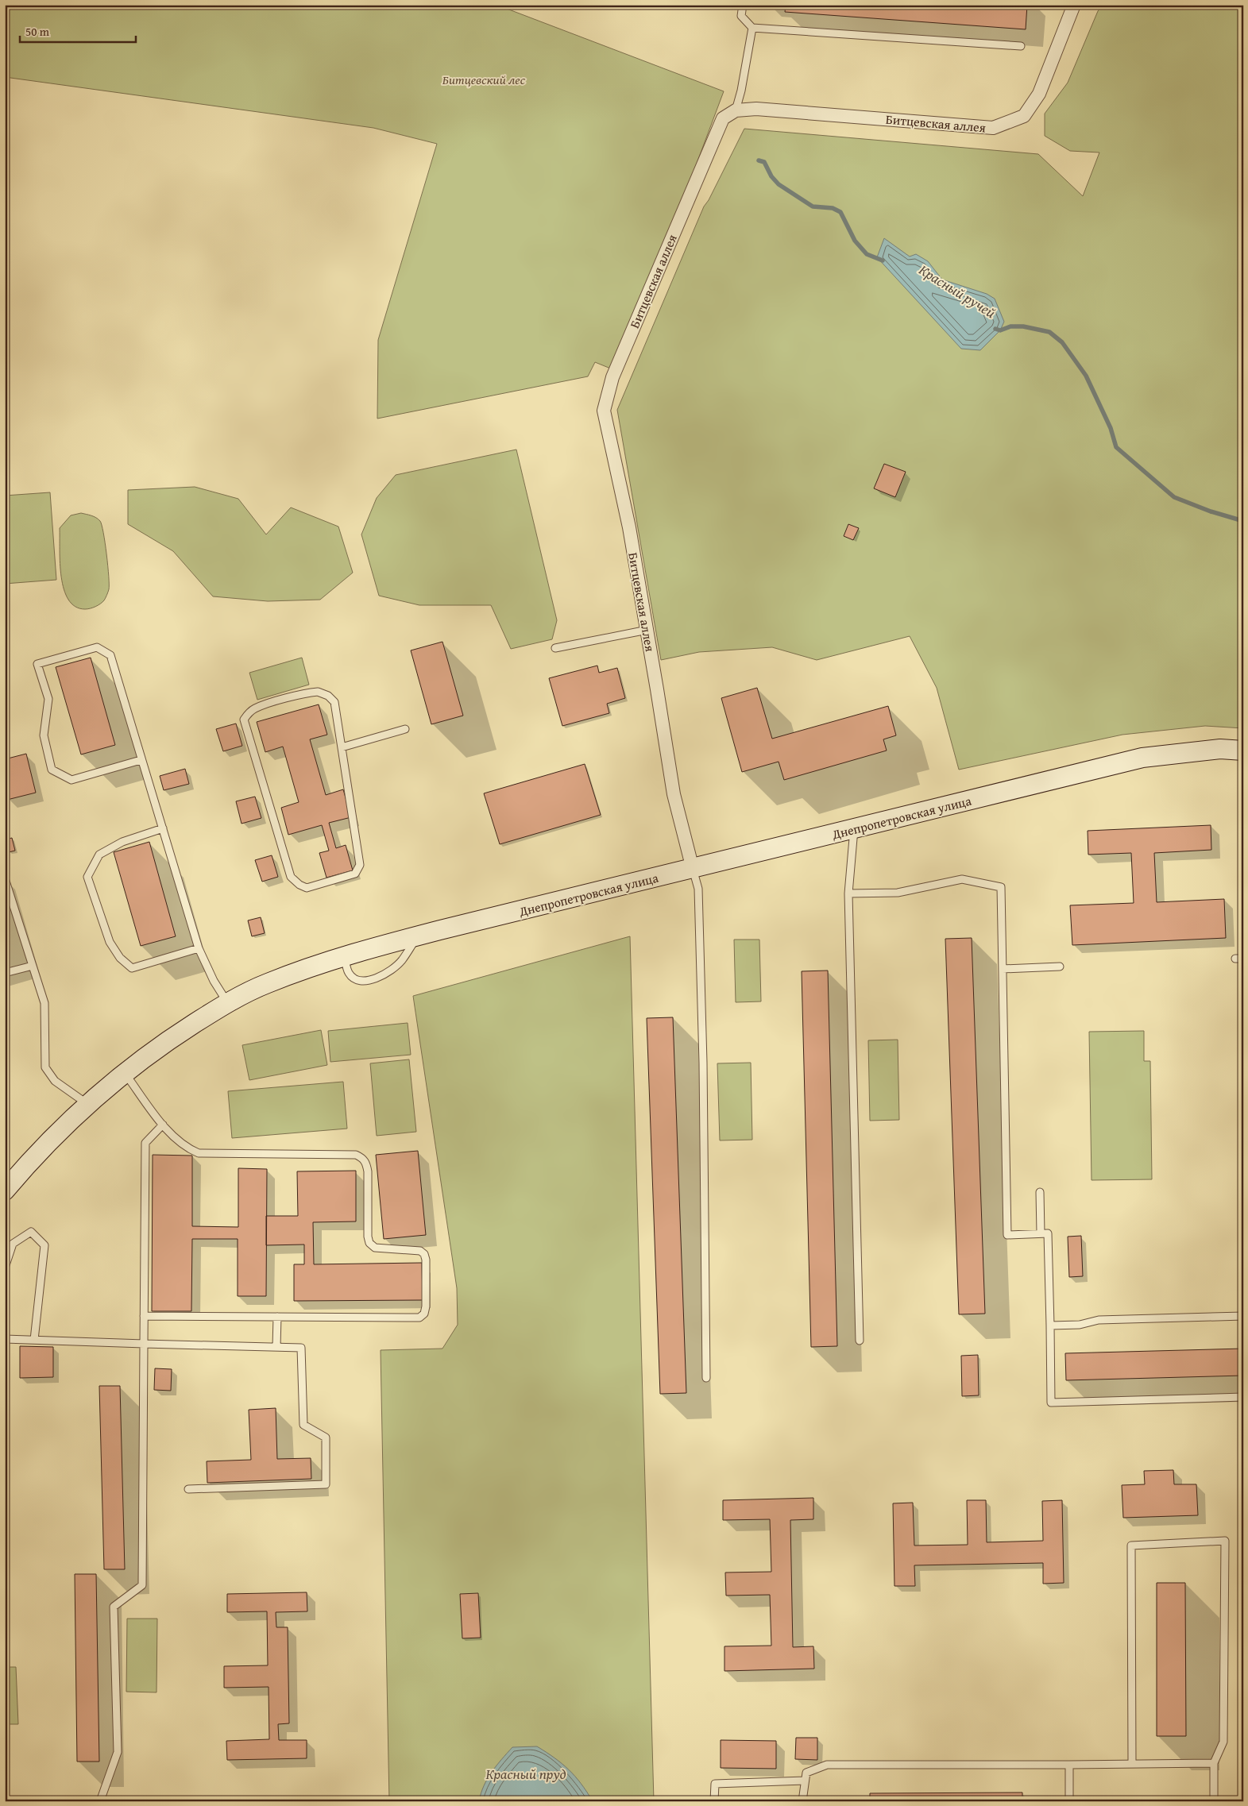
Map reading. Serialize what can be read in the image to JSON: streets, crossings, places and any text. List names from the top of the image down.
{
  "streets": {
    "street": ["Битцевская аллея", "Днепропетровская улица"]
  },
  "crossings": [
    ["Битцевская аллея", "Днепропетровская улица"]
  ],
  "water": ["Красный ручей", "Красный пруд"],
  "parks": ["Битцевский лес"],
  "scale_bar": "50 m"
}
